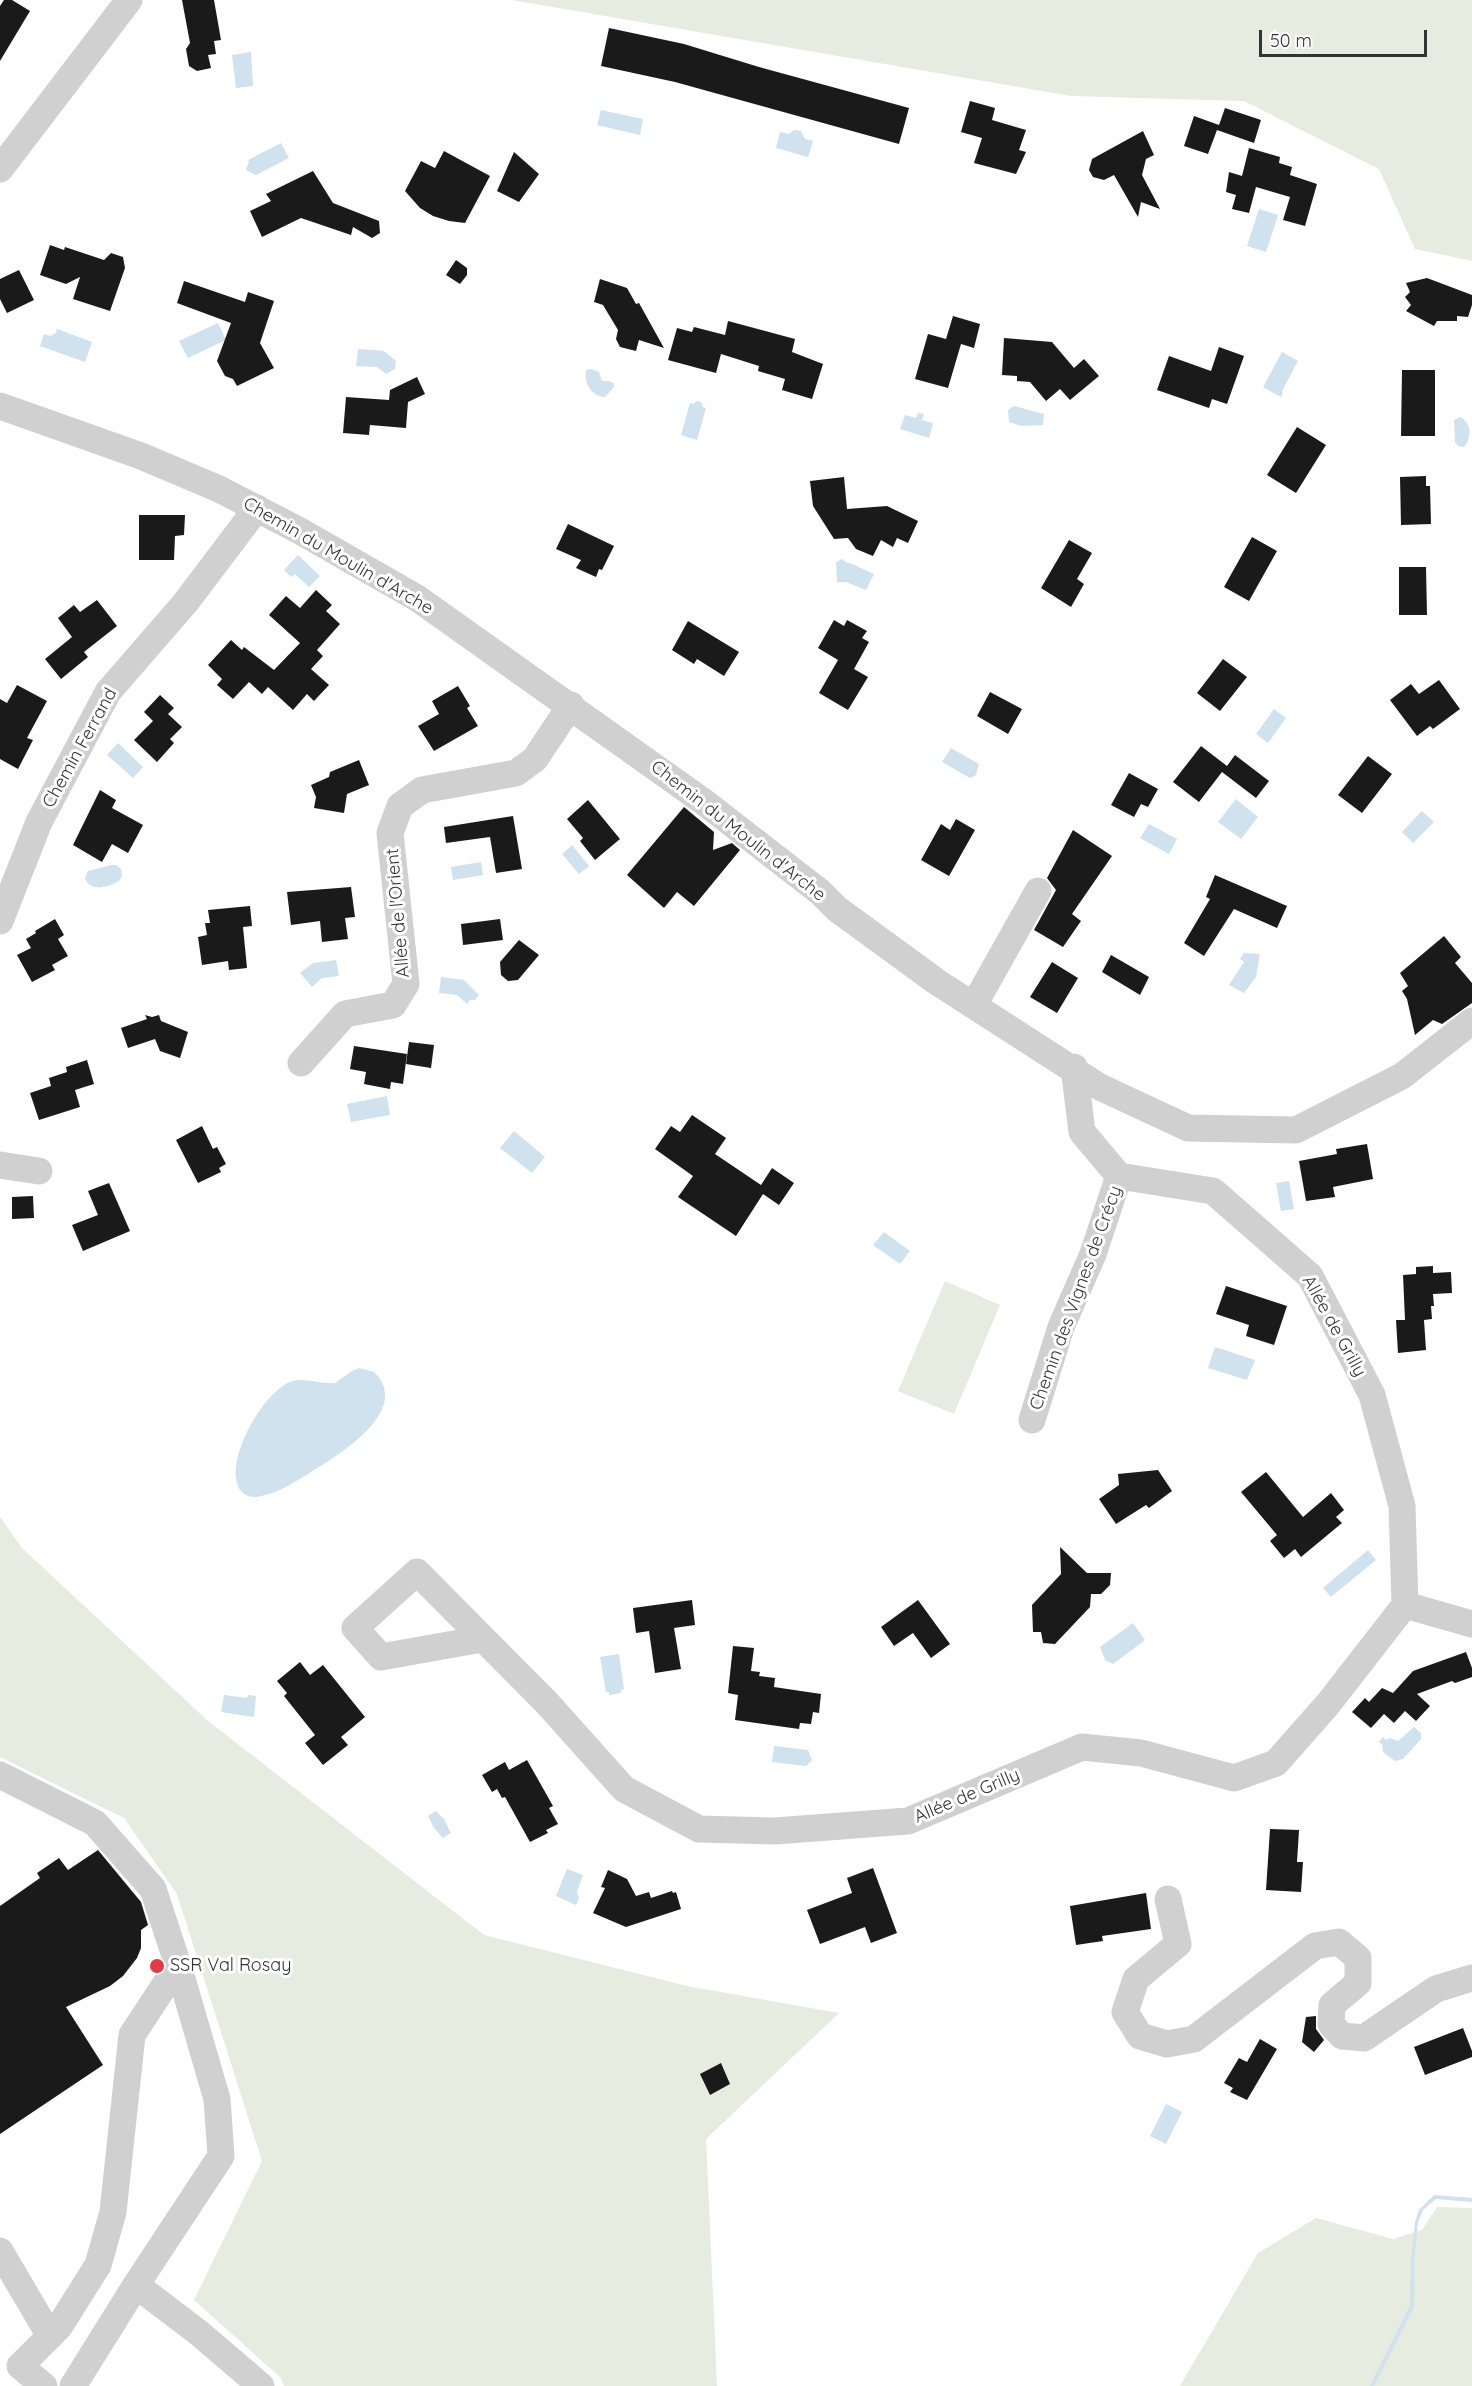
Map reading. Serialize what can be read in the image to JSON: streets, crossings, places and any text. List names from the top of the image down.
{
  "streets": {
    "street": [
      "Chemin du Moulin d'Arche",
      "Chemin Ferrand",
      "Allée de l'Orient",
      "Chemin des Vignes de Crécy",
      "Allée de Grilly"
    ]
  },
  "crossings": [
    ["Chemin du Moulin d'Arche", "Chemin Ferrand"],
    ["Chemin du Moulin d'Arche", "Allée de l'Orient"],
    ["Chemin des Vignes de Crécy", "Allée de Grilly"]
  ],
  "places": ["SSR Val Rosay"],
  "scale_bar": "50 m"
}
